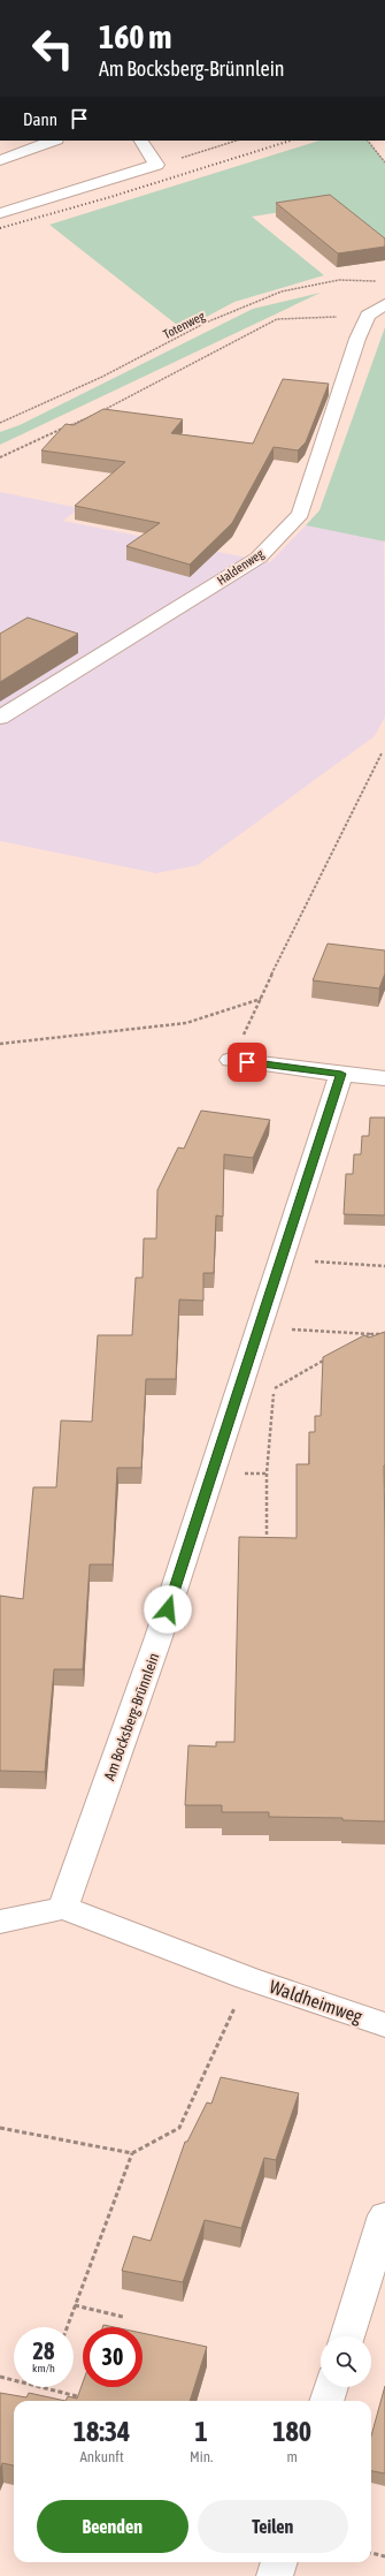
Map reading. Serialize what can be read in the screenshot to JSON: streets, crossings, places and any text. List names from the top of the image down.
{
  "streets": {
    "street": ["Haldenweg", "Am Bocksberg-Brünnlein", "Waldheimweg"],
    "path": ["Totenweg"]
  },
  "page": {
    "turn": ["160 m", "Am Bocksberg-Brünnlein"],
    "then": "Dann",
    "speed": "28 km/h",
    "limit": "30",
    "eta": [
      "18:34",
      "Ankunft",
      "1",
      "Min.",
      "180",
      "m"
    ],
    "buttons": ["Beenden", "Teilen"]
  }
}
